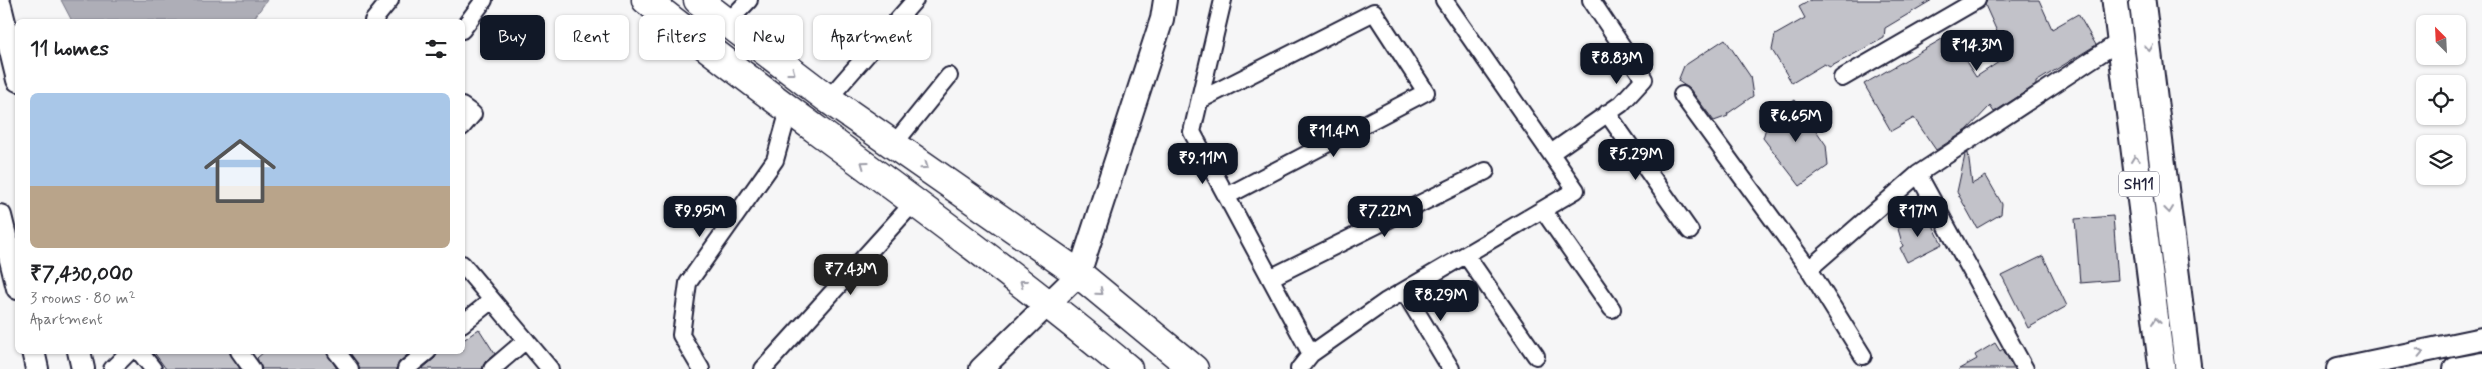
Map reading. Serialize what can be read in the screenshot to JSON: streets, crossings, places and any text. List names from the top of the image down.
{
  "streets": {
    "main road": ["SH11"]
  },
  "north": "top left",
  "page": {
    "chip": [
      "Buy",
      "Rent",
      "Filters",
      "New",
      "Apartment"
    ],
    "heading": "11 homes",
    "price": [
      "₹14.3M",
      "₹8.83M",
      "₹6.65M",
      "₹11.4M",
      "₹5.29M",
      "₹9.11M",
      "₹9.95M",
      "₹7.22M",
      "₹17M",
      "₹7.43M",
      "₹8.29M"
    ],
    "list": [
      {
        "name": "₹7,430,000",
        "note": "3 rooms · 80 m² · Apartment"
      }
    ]
  }
}
